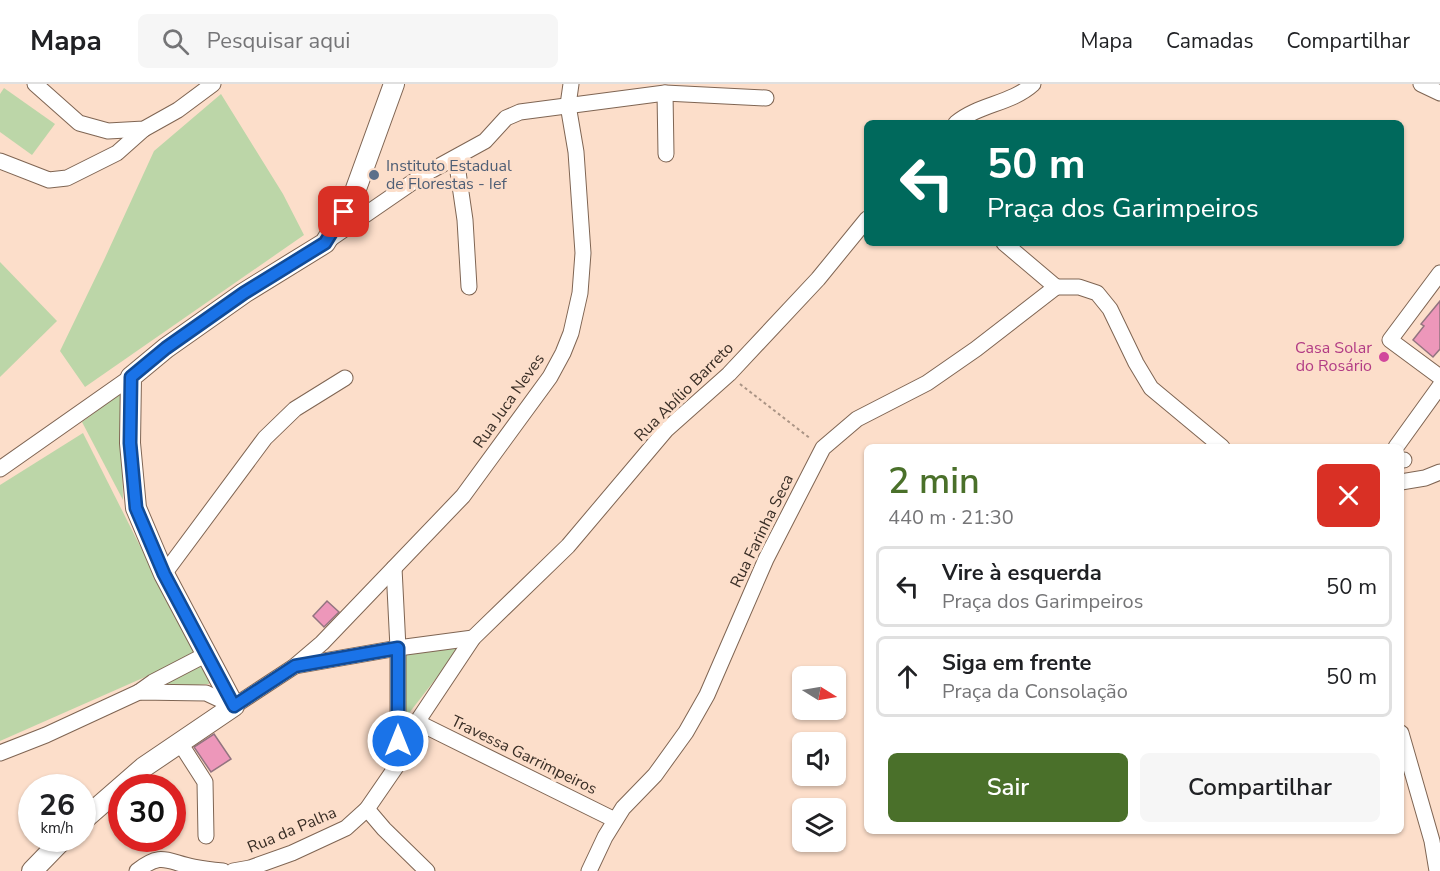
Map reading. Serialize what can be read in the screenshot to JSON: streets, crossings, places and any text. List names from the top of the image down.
{
  "streets": {
    "street": [
      "Rua Abílio Barreto",
      "Rua Juca Neves",
      "Rua Farinha Seca",
      "Travessa Garrimpeiros",
      "Rua da Palha"
    ]
  },
  "crossings": [
    ["Rua Abílio Barreto", "Travessa Garrimpeiros"],
    ["Rua Abílio Barreto", "Rua da Palha"],
    ["Rua Farinha Seca", "Travessa Garrimpeiros"],
    ["Travessa Garrimpeiros", "Rua da Palha"]
  ],
  "places": ["Instituto Estadual de Florestas - Ief", "Casa Solar do Rosário"],
  "north": "right",
  "page": {
    "header": "Mapa",
    "search": "Pesquisar aqui",
    "nav": ["Mapa", "Camadas", "Compartilhar"],
    "turn": ["50 m", "Praça dos Garimpeiros"],
    "heading": ["2 min", "440 m · 21:30"],
    "list": [
      {
        "name": "Vire à esquerda",
        "note": "Praça dos Garimpeiros",
        "value": "50 m"
      },
      {
        "name": "Siga em frente",
        "note": "Praça da Consolação",
        "value": "50 m"
      }
    ],
    "buttons": ["Sair", "Compartilhar"],
    "speed": "26 km/h",
    "limit": "30"
  }
}
